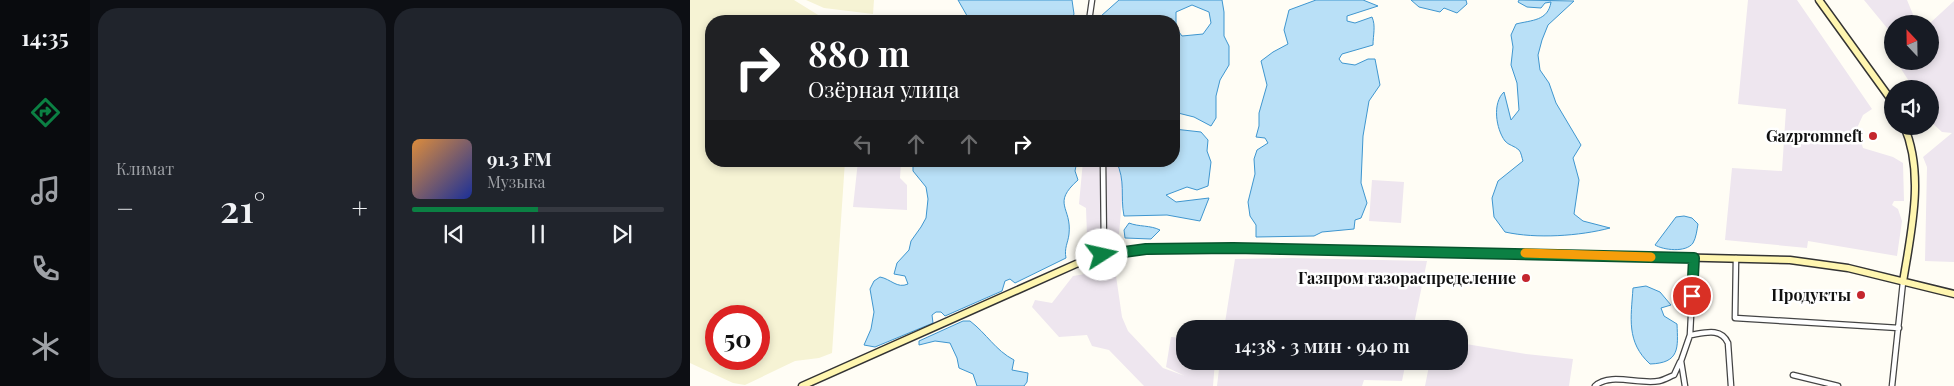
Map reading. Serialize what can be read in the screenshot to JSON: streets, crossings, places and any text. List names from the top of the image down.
{
  "places": ["Gazpromneft", "Газпром газораспределение", "Продукты"],
  "north": "top",
  "page": {
    "tabs": "14:35",
    "tile": "Климат",
    "turn": ["880 m", "Озёрная улица"],
    "song": ["91.3 FM", "Музыка"],
    "heat": ["−", "21°", "+"],
    "limit": "50",
    "trip": "14:38 · 3 мин · 940 m"
  }
}
